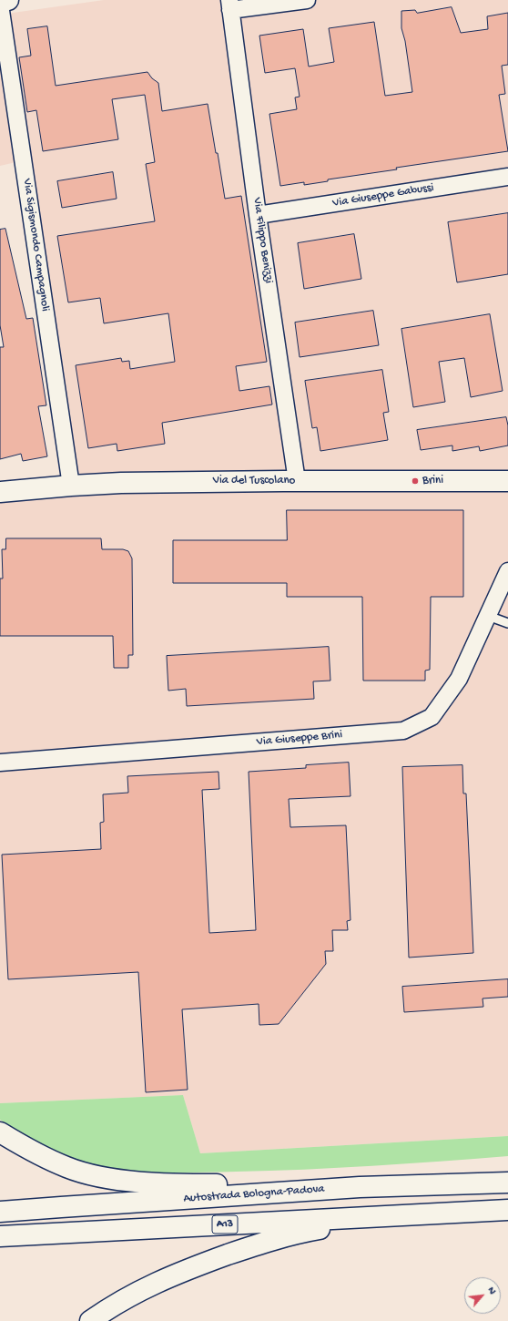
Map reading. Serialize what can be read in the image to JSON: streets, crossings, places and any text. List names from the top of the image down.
{
  "streets": {
    "main road": ["Via del Tuscolano", "Autostrada Bologna-Padova", "A13"],
    "street": [
      "Via Giuseppe Gabussi",
      "Via Filippo Benizzi",
      "Via Sigismondo Campagnoli",
      "Via Giuseppe Brini"
    ]
  },
  "crossings": [
    ["Via Giuseppe Gabussi", "Via Filippo Benizzi"],
    ["Via Filippo Benizzi", "Via del Tuscolano"],
    ["Via Sigismondo Campagnoli", "Via del Tuscolano"]
  ],
  "places": ["Brini"],
  "north": "top right"
}
